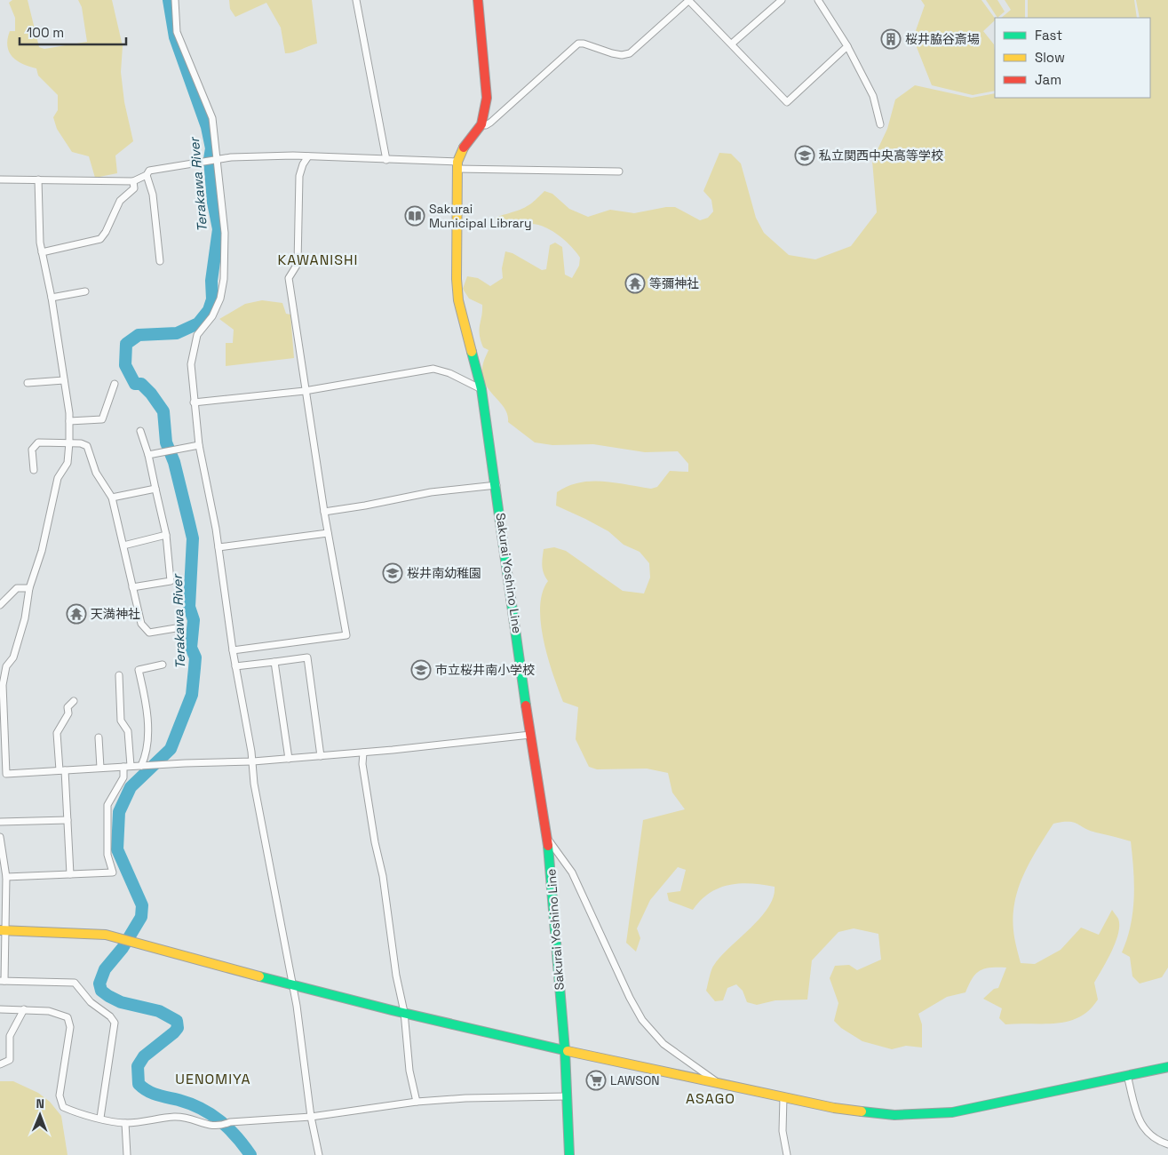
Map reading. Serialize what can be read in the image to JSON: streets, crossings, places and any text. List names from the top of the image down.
{
  "streets": {
    "street": ["Sakurai Yoshino Line"]
  },
  "districts": ["KAWANISHI", "UENOMIYA", "ASAGO"],
  "water": ["Terakawa River"],
  "places": {
    "building": ["桜井脇谷斎場"],
    "school or university": ["私立関西中央高等学校", "桜井南幼稚園", "市立桜井南小学校"],
    "library": ["Sakurai Municipal Library"],
    "temple": ["等彌神社", "天満神社"],
    "supermarket": ["LAWSON"]
  },
  "legend": ["Fast", "Slow", "Jam"],
  "scale_bar": "100 m",
  "north": "top"
}
